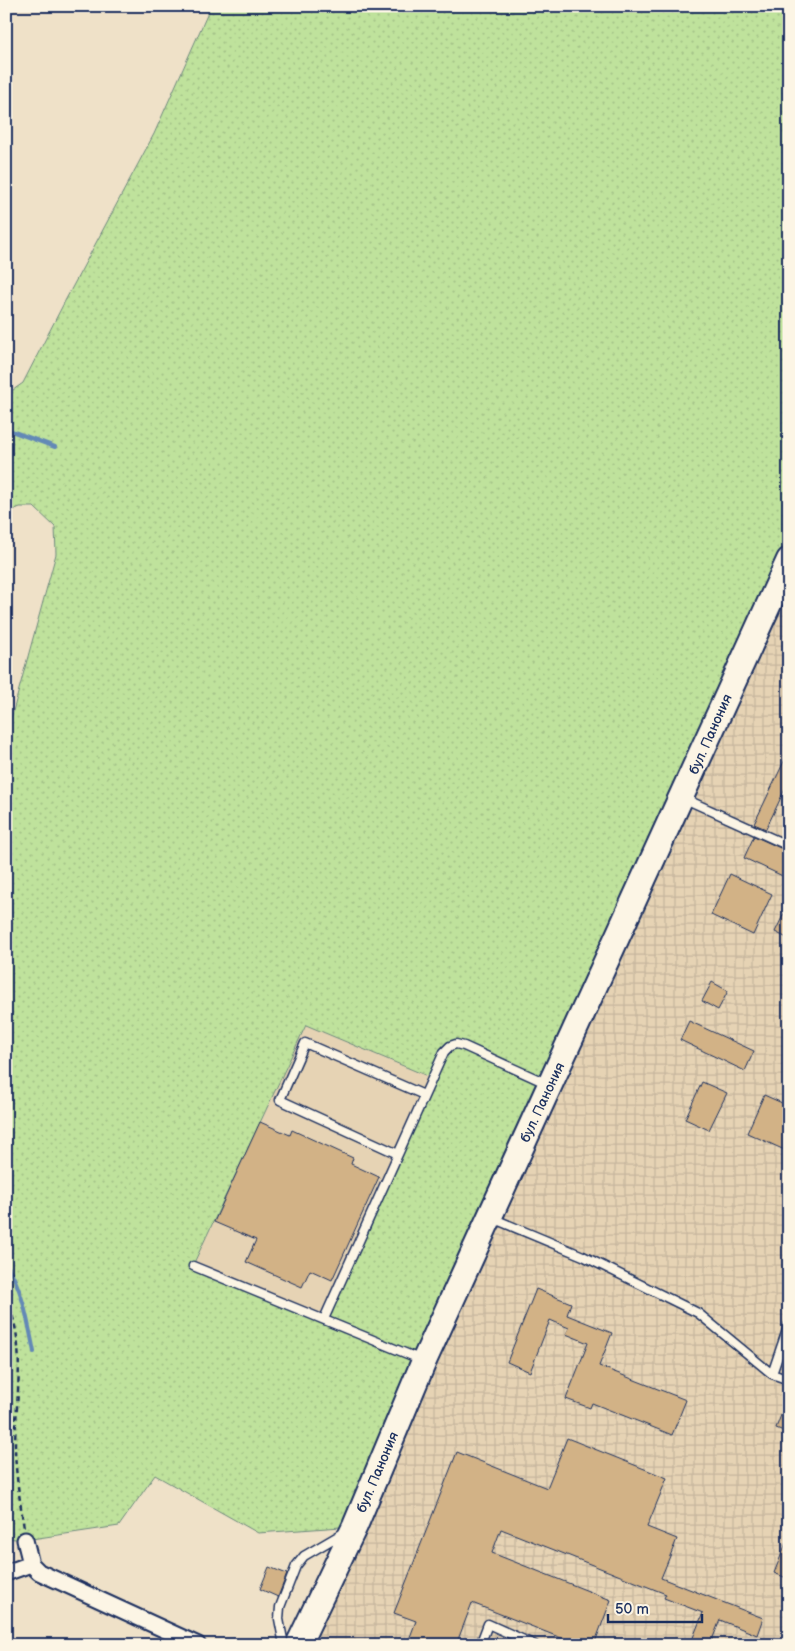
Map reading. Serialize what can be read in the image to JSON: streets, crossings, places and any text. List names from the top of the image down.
{
  "streets": {
    "main road": ["бул. Панония"]
  },
  "scale_bar": "50 m"
}
